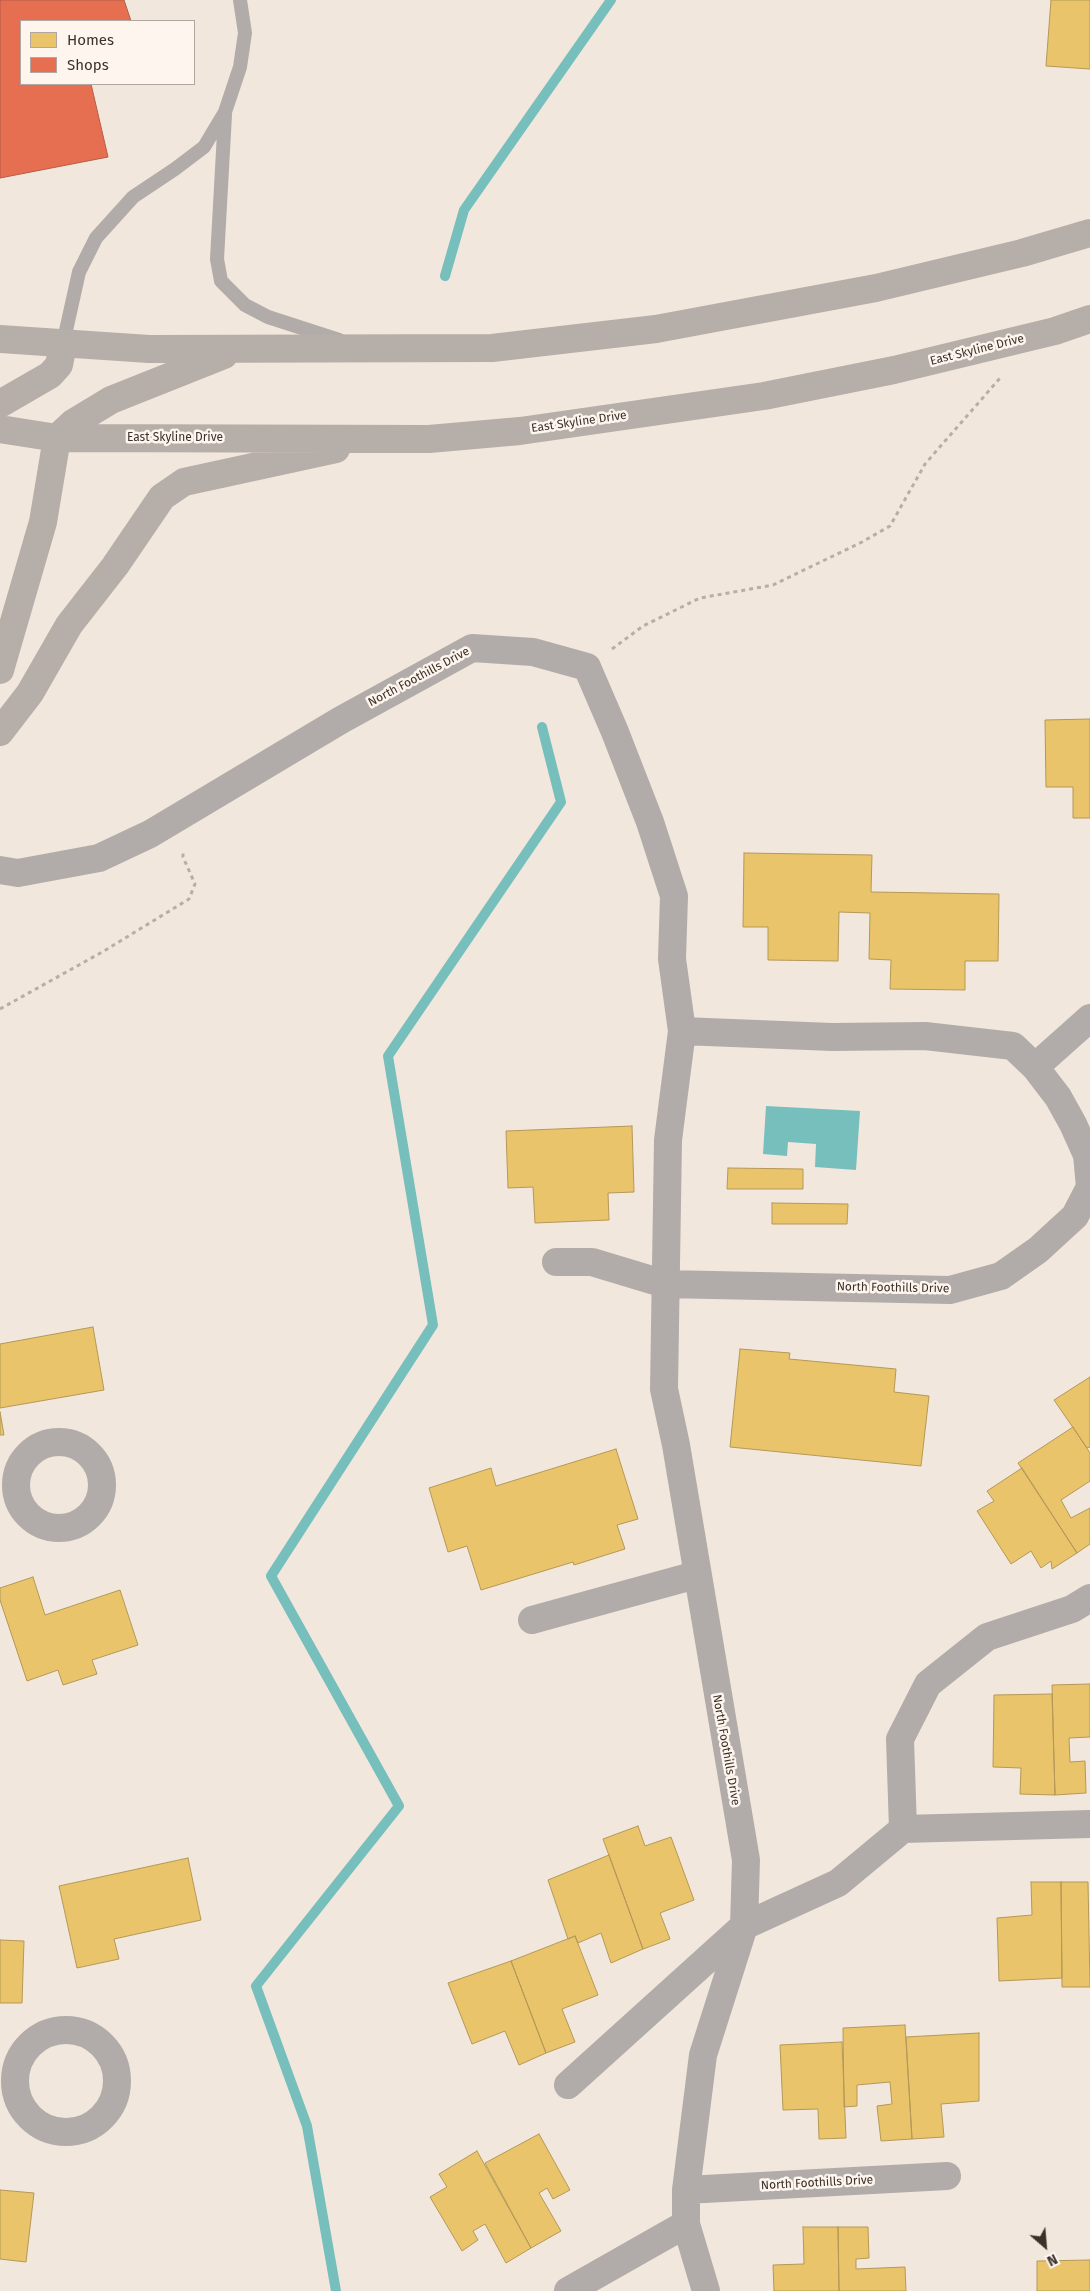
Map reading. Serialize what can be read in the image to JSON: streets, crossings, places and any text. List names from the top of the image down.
{
  "streets": {
    "main road": ["East Skyline Drive"],
    "street": ["North Foothills Drive"]
  },
  "legend": ["Homes", "Shops"],
  "north": "bottom right"
}
